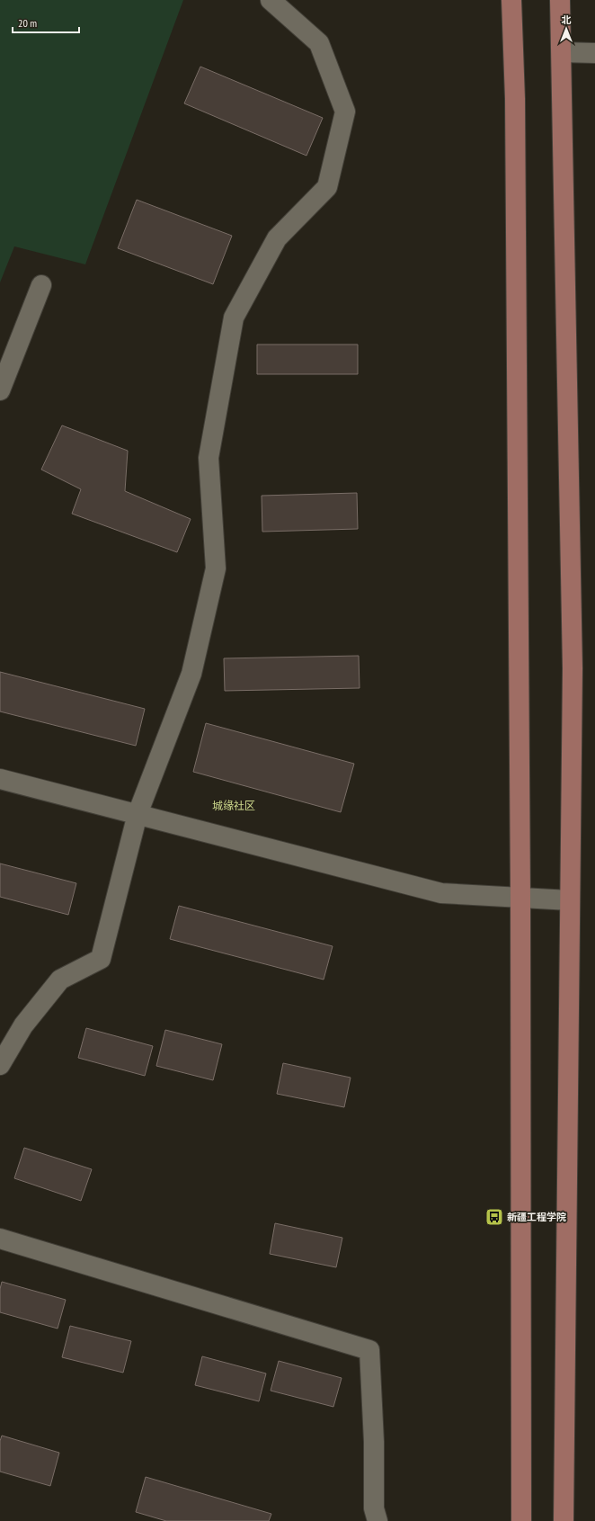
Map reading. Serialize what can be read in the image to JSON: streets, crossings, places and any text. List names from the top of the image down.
{
  "districts": ["城缘社区"],
  "places": {
    "bus stop": ["新疆工程学院"]
  },
  "scale_bar": "20 m",
  "north": "top"
}
